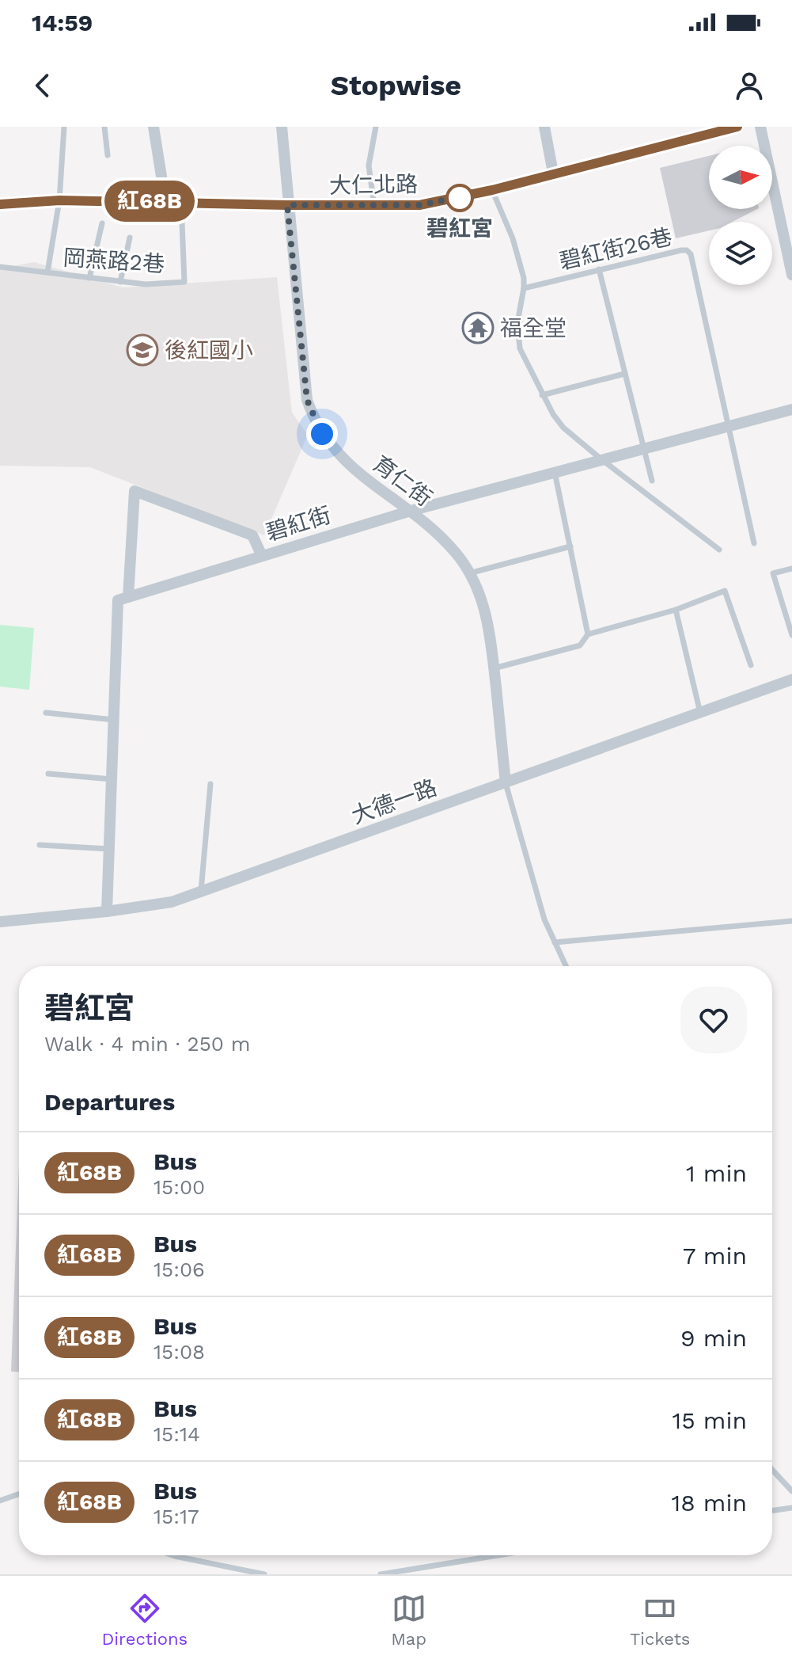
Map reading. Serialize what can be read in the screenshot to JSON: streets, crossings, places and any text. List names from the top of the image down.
{
  "streets": {
    "street": [
      "大仁北路",
      "育仁街",
      "碧紅街",
      "大德一路"
    ],
    "lane": ["碧紅街26巷", "岡燕路2巷"]
  },
  "crossings": [
    ["大仁北路", "岡燕路2巷"],
    ["大仁北路", "育仁街"],
    ["碧紅街26巷", "碧紅街"],
    ["育仁街", "碧紅街"],
    ["育仁街", "大德一路"]
  ],
  "places": {
    "other": ["碧紅宮"],
    "temple": ["福全堂"],
    "school or university": ["後紅國小"]
  },
  "lines": ["bus line 紅68B"],
  "north": "right",
  "page": {
    "status": "14:59",
    "header": "Stopwise",
    "on_map": "紅68B",
    "heading": [
      ["碧紅宮", "Walk · 4 min · 250 m"],
      "Departures"
    ],
    "list": [
      {
        "mark": "紅68B",
        "name": "Bus",
        "note": "15:00",
        "value": "1 min"
      },
      {
        "mark": "紅68B",
        "name": "Bus",
        "note": "15:06",
        "value": "7 min"
      },
      {
        "mark": "紅68B",
        "name": "Bus",
        "note": "15:08",
        "value": "9 min"
      },
      {
        "mark": "紅68B",
        "name": "Bus",
        "note": "15:14",
        "value": "15 min"
      },
      {
        "mark": "紅68B",
        "name": "Bus",
        "note": "15:17",
        "value": "18 min"
      }
    ],
    "tabs": ["Directions", "Map", "Tickets"]
  }
}
